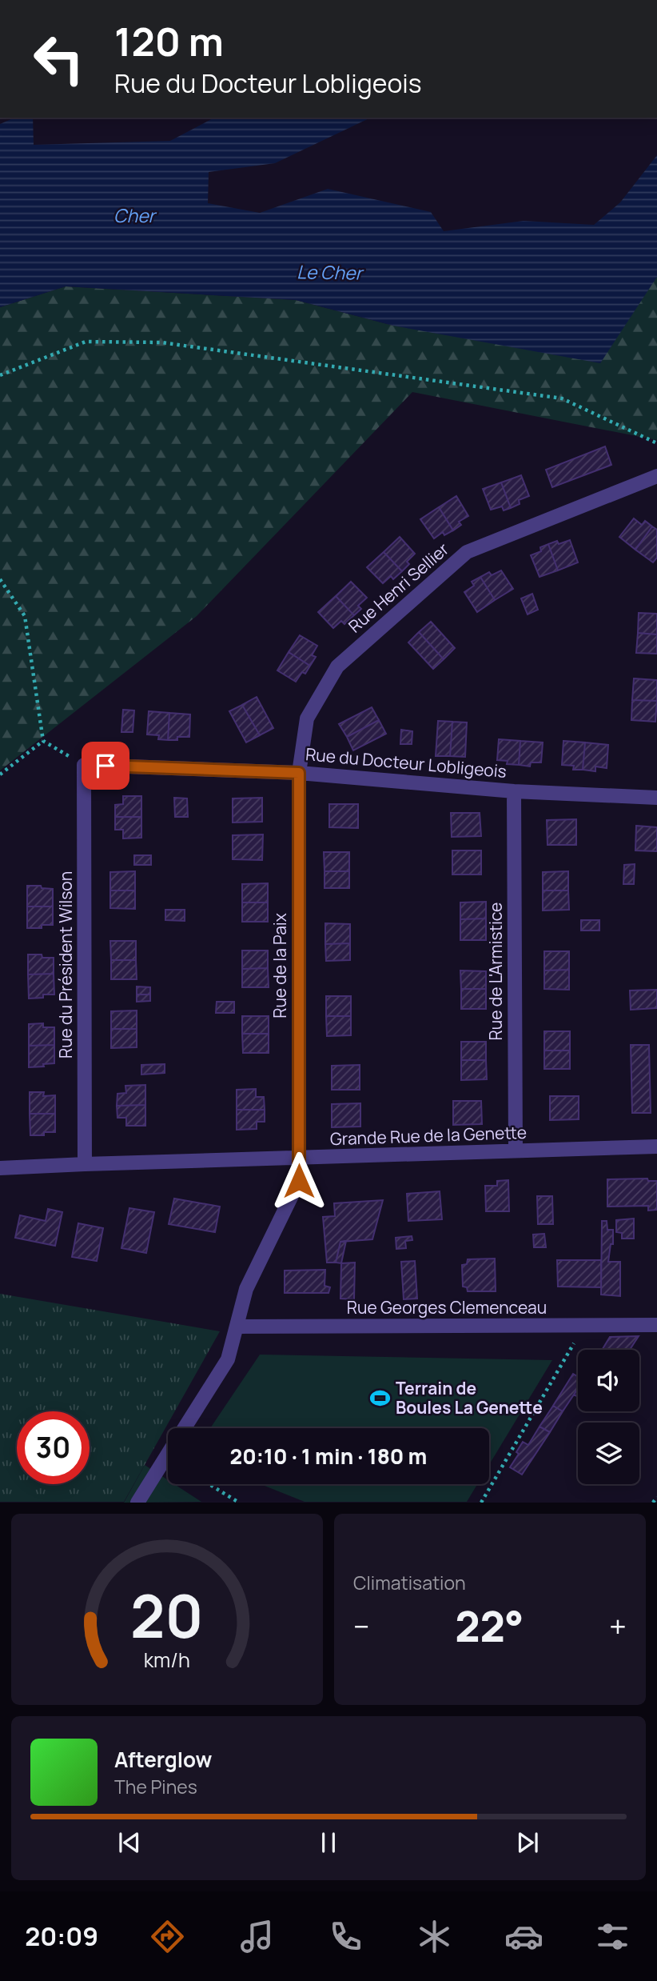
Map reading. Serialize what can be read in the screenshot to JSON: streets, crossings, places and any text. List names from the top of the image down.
{
  "streets": {
    "street": [
      "Rue Henri Sellier",
      "Rue du Docteur Lobligeois",
      "Rue du Président Wilson",
      "Rue de la Paix",
      "Rue de L'Armistice",
      "Grande Rue de la Genette",
      "Rue Georges Clemenceau"
    ]
  },
  "crossings": [
    ["Rue Henri Sellier", "Rue du Docteur Lobligeois"],
    ["Rue Henri Sellier", "Rue de la Paix"],
    ["Rue du Docteur Lobligeois", "Rue du Président Wilson"],
    ["Rue du Docteur Lobligeois", "Rue de la Paix"],
    ["Rue du Docteur Lobligeois", "Rue de L'Armistice"],
    ["Rue du Président Wilson", "Grande Rue de la Genette"],
    ["Rue de la Paix", "Grande Rue de la Genette"],
    ["Rue de la Paix", "Rue Georges Clemenceau"],
    ["Rue de L'Armistice", "Grande Rue de la Genette"]
  ],
  "water": ["Cher", "Le Cher"],
  "places": {
    "sports": ["Terrain de Boules La Genette"]
  },
  "page": {
    "turn": ["120 m", "Rue du Docteur Lobligeois"],
    "limit": "30",
    "trip": "20:10 · 1 min · 180 m",
    "tile": "Climatisation",
    "heat": ["−", "22°", "+"],
    "song": ["Afterglow", "The Pines"],
    "tabs": "20:09",
    "gauge": ["20", "km/h"]
  }
}
